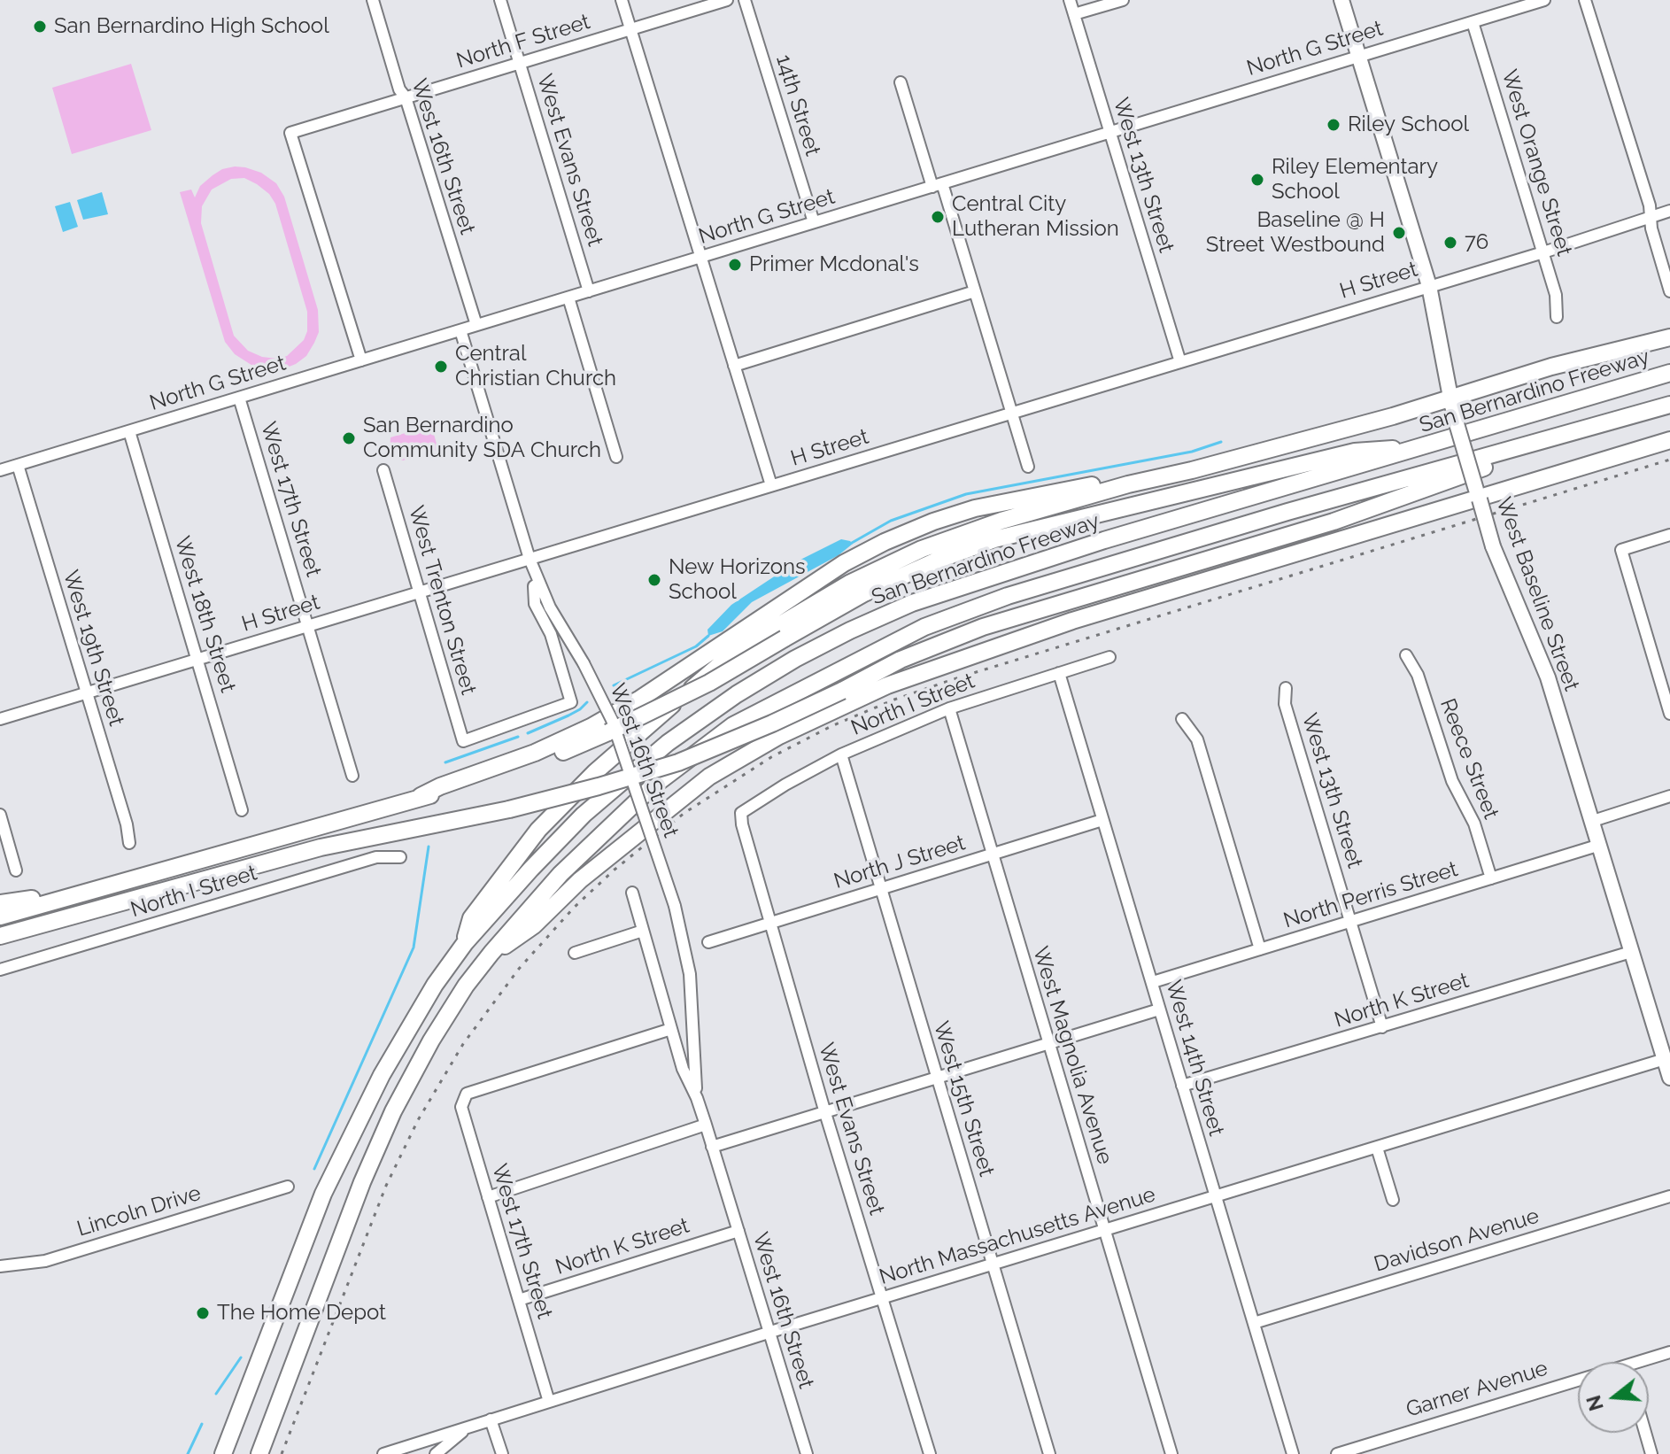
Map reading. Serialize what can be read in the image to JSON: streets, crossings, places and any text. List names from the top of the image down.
{
  "streets": {
    "highway": ["San Bernardino Freeway"],
    "main road": ["West Baseline Street"],
    "street": [
      "North F Street",
      "North G Street",
      "14th Street",
      "West 16th Street",
      "West Evans Street",
      "West Orange Street",
      "West 13th Street",
      "H Street",
      "West 17th Street",
      "West Trenton Street",
      "West 18th Street",
      "West 19th Street",
      "North I Street",
      "Reece Street",
      "North J Street",
      "North Perris Street",
      "North K Street",
      "West Magnolia Avenue",
      "West 14th Street",
      "West 15th Street",
      "Lincoln Drive",
      "North Massachusetts Avenue",
      "Davidson Avenue",
      "Garner Avenue"
    ]
  },
  "crossings": [
    ["North F Street", "North G Street"],
    ["North F Street", "West 16th Street"],
    ["North F Street", "West Evans Street"],
    ["North G Street", "14th Street"],
    ["North G Street", "West 16th Street"],
    ["North G Street", "West Evans Street"],
    ["North G Street", "West Orange Street"],
    ["North G Street", "West 13th Street"],
    ["North G Street", "West 17th Street"],
    ["North G Street", "West Baseline Street"],
    ["North G Street", "West 18th Street"],
    ["North G Street", "West 19th Street"],
    ["West 16th Street", "H Street"],
    ["West 16th Street", "West 17th Street"],
    ["West 16th Street", "West Trenton Street"],
    ["West 16th Street", "North K Street"],
    ["West 16th Street", "North Massachusetts Avenue"],
    ["West Evans Street", "North I Street"],
    ["West Evans Street", "North J Street"],
    ["West Evans Street", "North Massachusetts Avenue"],
    ["West Orange Street", "H Street"],
    ["West 13th Street", "H Street"],
    ["West 13th Street", "North Perris Street"],
    ["West 13th Street", "North K Street"],
    ["H Street", "West 17th Street"],
    ["H Street", "West Baseline Street"],
    ["H Street", "West Trenton Street"],
    ["H Street", "West 18th Street"],
    ["H Street", "West 19th Street"],
    ["West 17th Street", "North K Street"],
    ["West 17th Street", "North Massachusetts Avenue"],
    ["West Baseline Street", "North Perris Street"],
    ["West Baseline Street", "North K Street"],
    ["West Baseline Street", "North Massachusetts Avenue"],
    ["North I Street", "West Magnolia Avenue"],
    ["North I Street", "West 14th Street"],
    ["North I Street", "West 15th Street"],
    ["Reece Street", "North Perris Street"],
    ["North J Street", "West Magnolia Avenue"],
    ["North J Street", "West 14th Street"],
    ["North J Street", "West 15th Street"],
    ["North Perris Street", "West 14th Street"],
    ["North K Street", "West 14th Street"],
    ["West Magnolia Avenue", "North Massachusetts Avenue"],
    ["West 14th Street", "North Massachusetts Avenue"],
    ["West 14th Street", "Davidson Avenue"],
    ["West 15th Street", "North Massachusetts Avenue"]
  ],
  "places": [
    "San Bernardino High School",
    "Riley School",
    "Riley Elementary School",
    "Central City Lutheran Mission",
    "Baseline @ H Street Westbound",
    "76",
    "Primer Mcdonal's",
    "Central Christian Church",
    "San Bernardino Community SDA Church",
    "New Horizons School",
    "The Home Depot"
  ],
  "north": "left"
}
